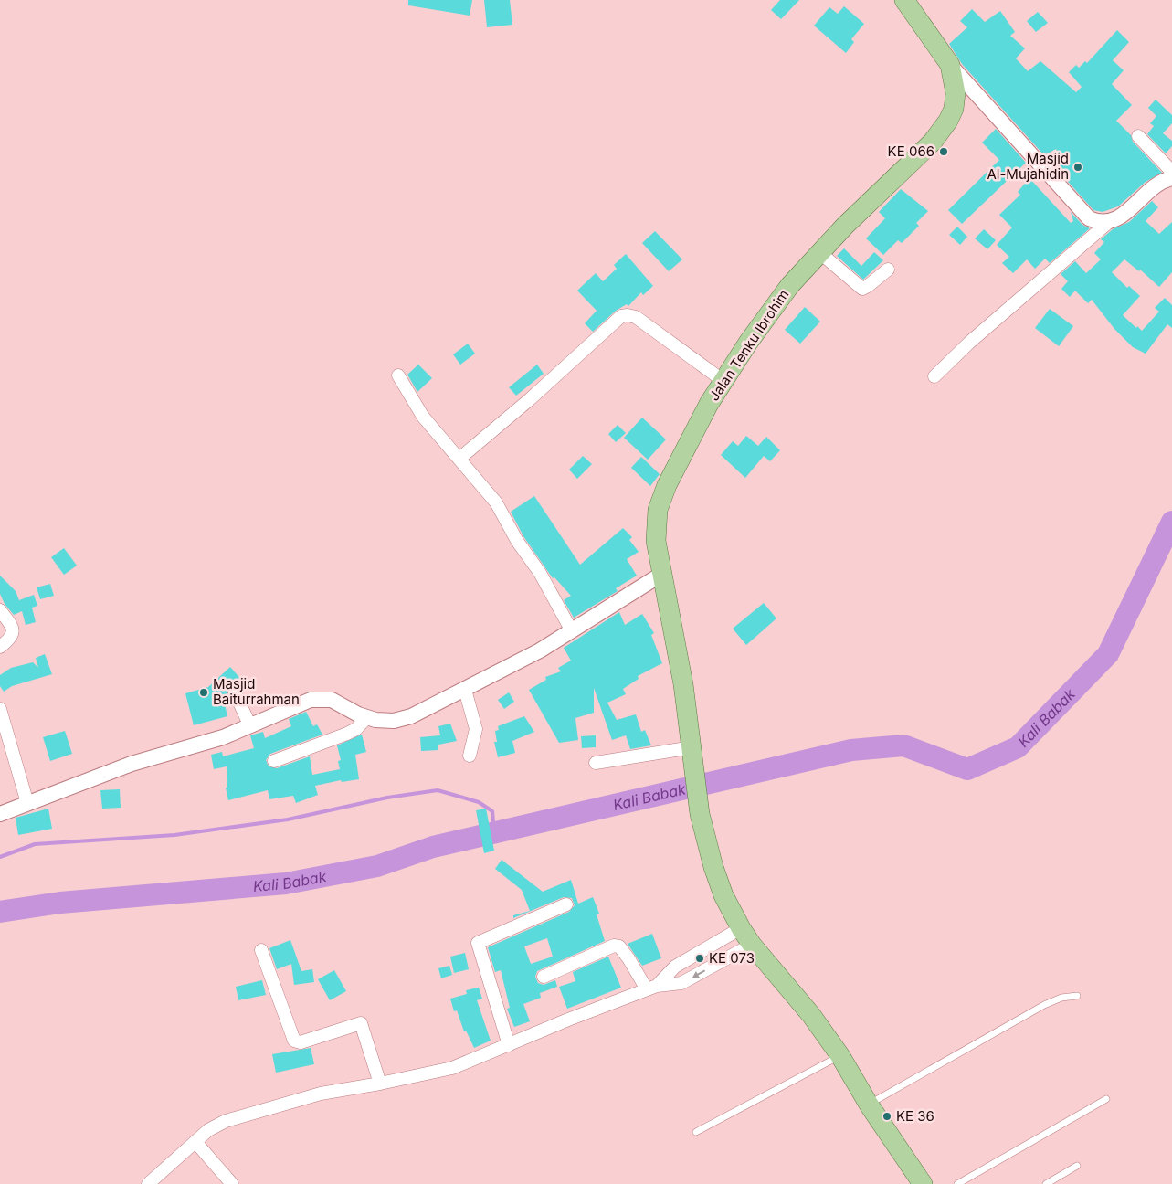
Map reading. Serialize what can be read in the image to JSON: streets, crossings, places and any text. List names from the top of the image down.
{
  "streets": {
    "main road": ["Jalan Tenku Ibrohim"]
  },
  "water": ["Kali Babak"],
  "places": [
    "KE 066",
    "Masjid Al-Mujahidin",
    "Masjid Baiturrahman",
    "KE 073",
    "KE 36"
  ]
}
